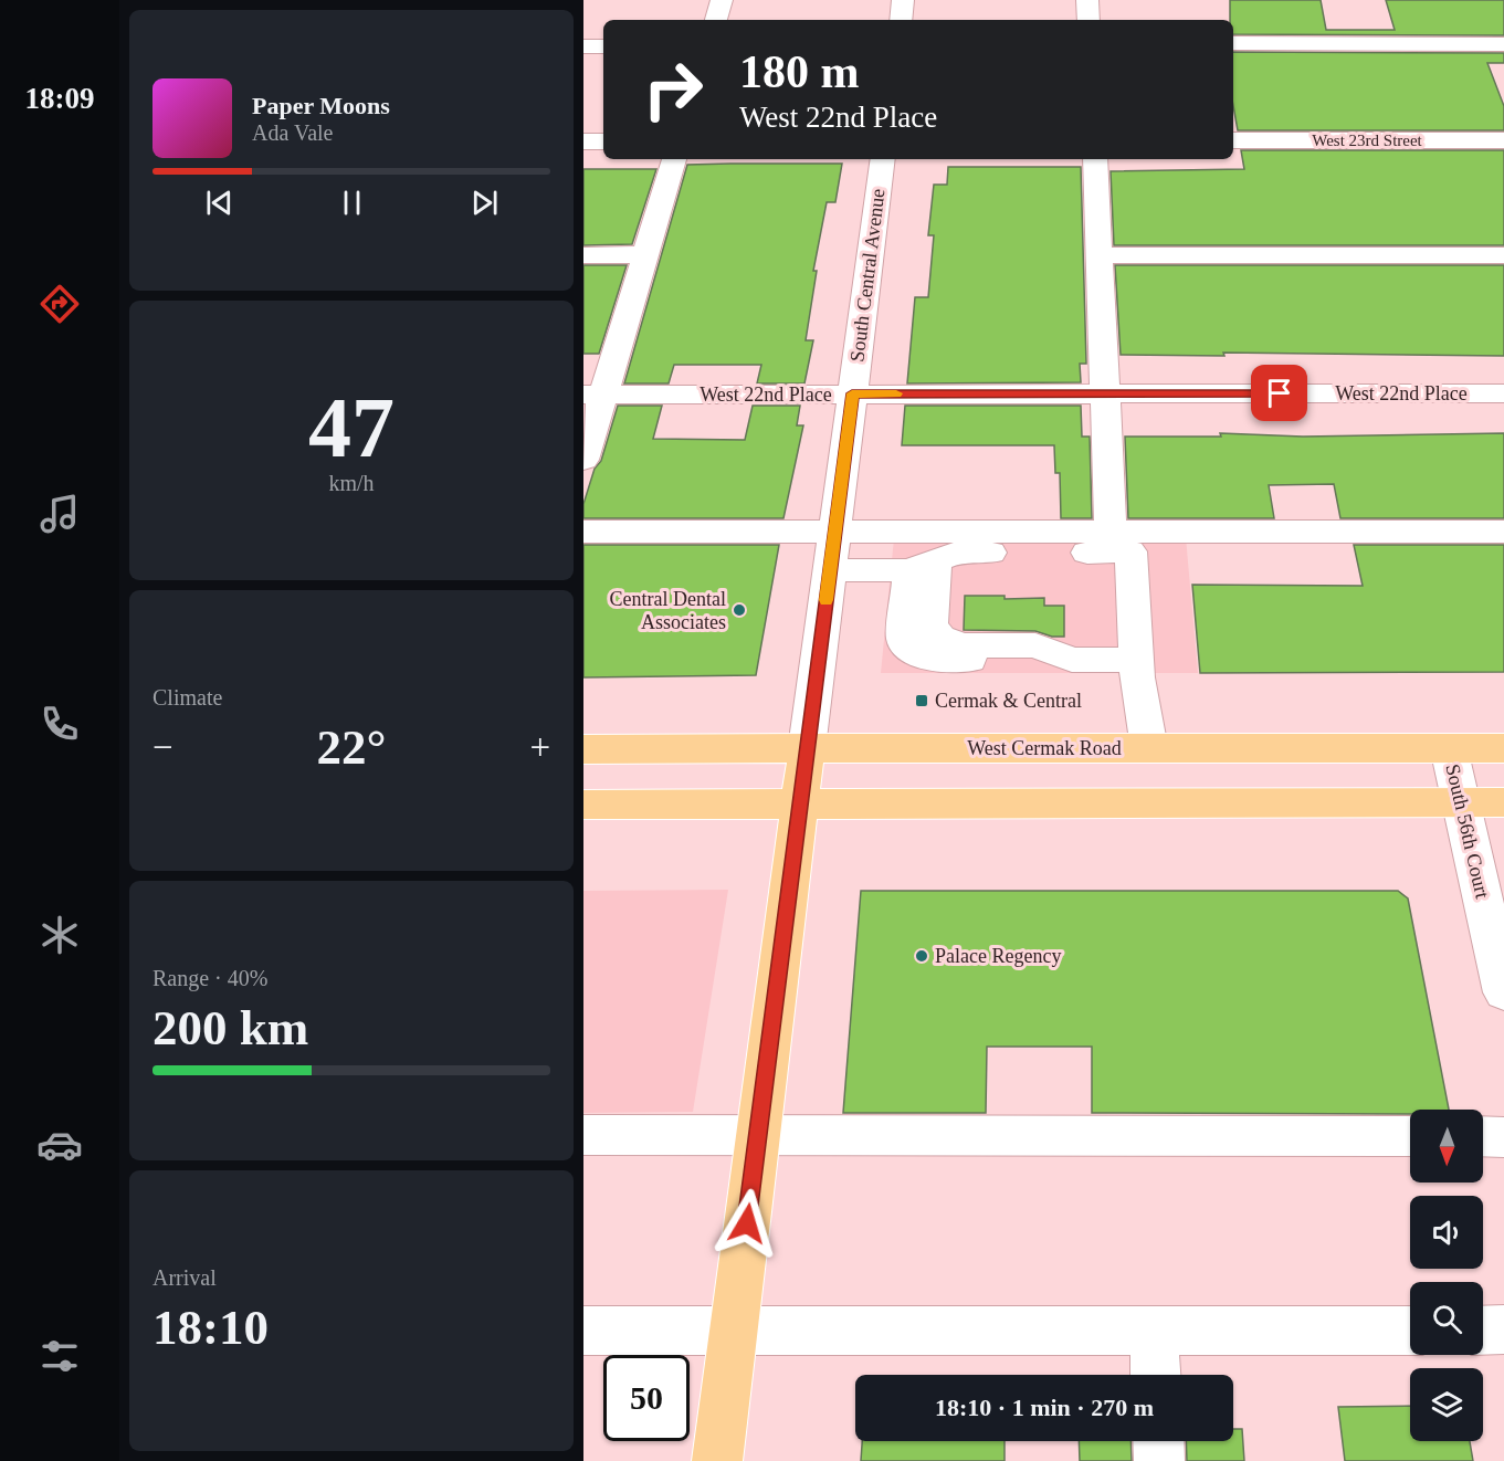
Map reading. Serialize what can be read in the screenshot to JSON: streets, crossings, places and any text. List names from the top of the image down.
{
  "streets": {
    "main road": ["South Central Avenue", "West Cermak Road"],
    "street": ["West 23rd Street", "West 22nd Place", "South 56th Court"]
  },
  "crossings": [
    ["South Central Avenue", "West 22nd Place"],
    ["South Central Avenue", "West Cermak Road"],
    ["West Cermak Road", "South 56th Court"]
  ],
  "places": {
    "other": ["Central Dental Associates", "Palace Regency"],
    "transit": ["Cermak & Central"]
  },
  "north": "bottom",
  "page": {
    "tabs": "18:09",
    "turn": ["180 m", "West 22nd Place"],
    "song": ["Paper Moons", "Ada Vale"],
    "tile": [
      ["47", "km/h"],
      "Climate",
      ["Range · 40%", "200 km"],
      ["Arrival", "18:10"]
    ],
    "heat": ["−", "22°", "+"],
    "limit": "50",
    "trip": "18:10 · 1 min · 270 m"
  }
}
